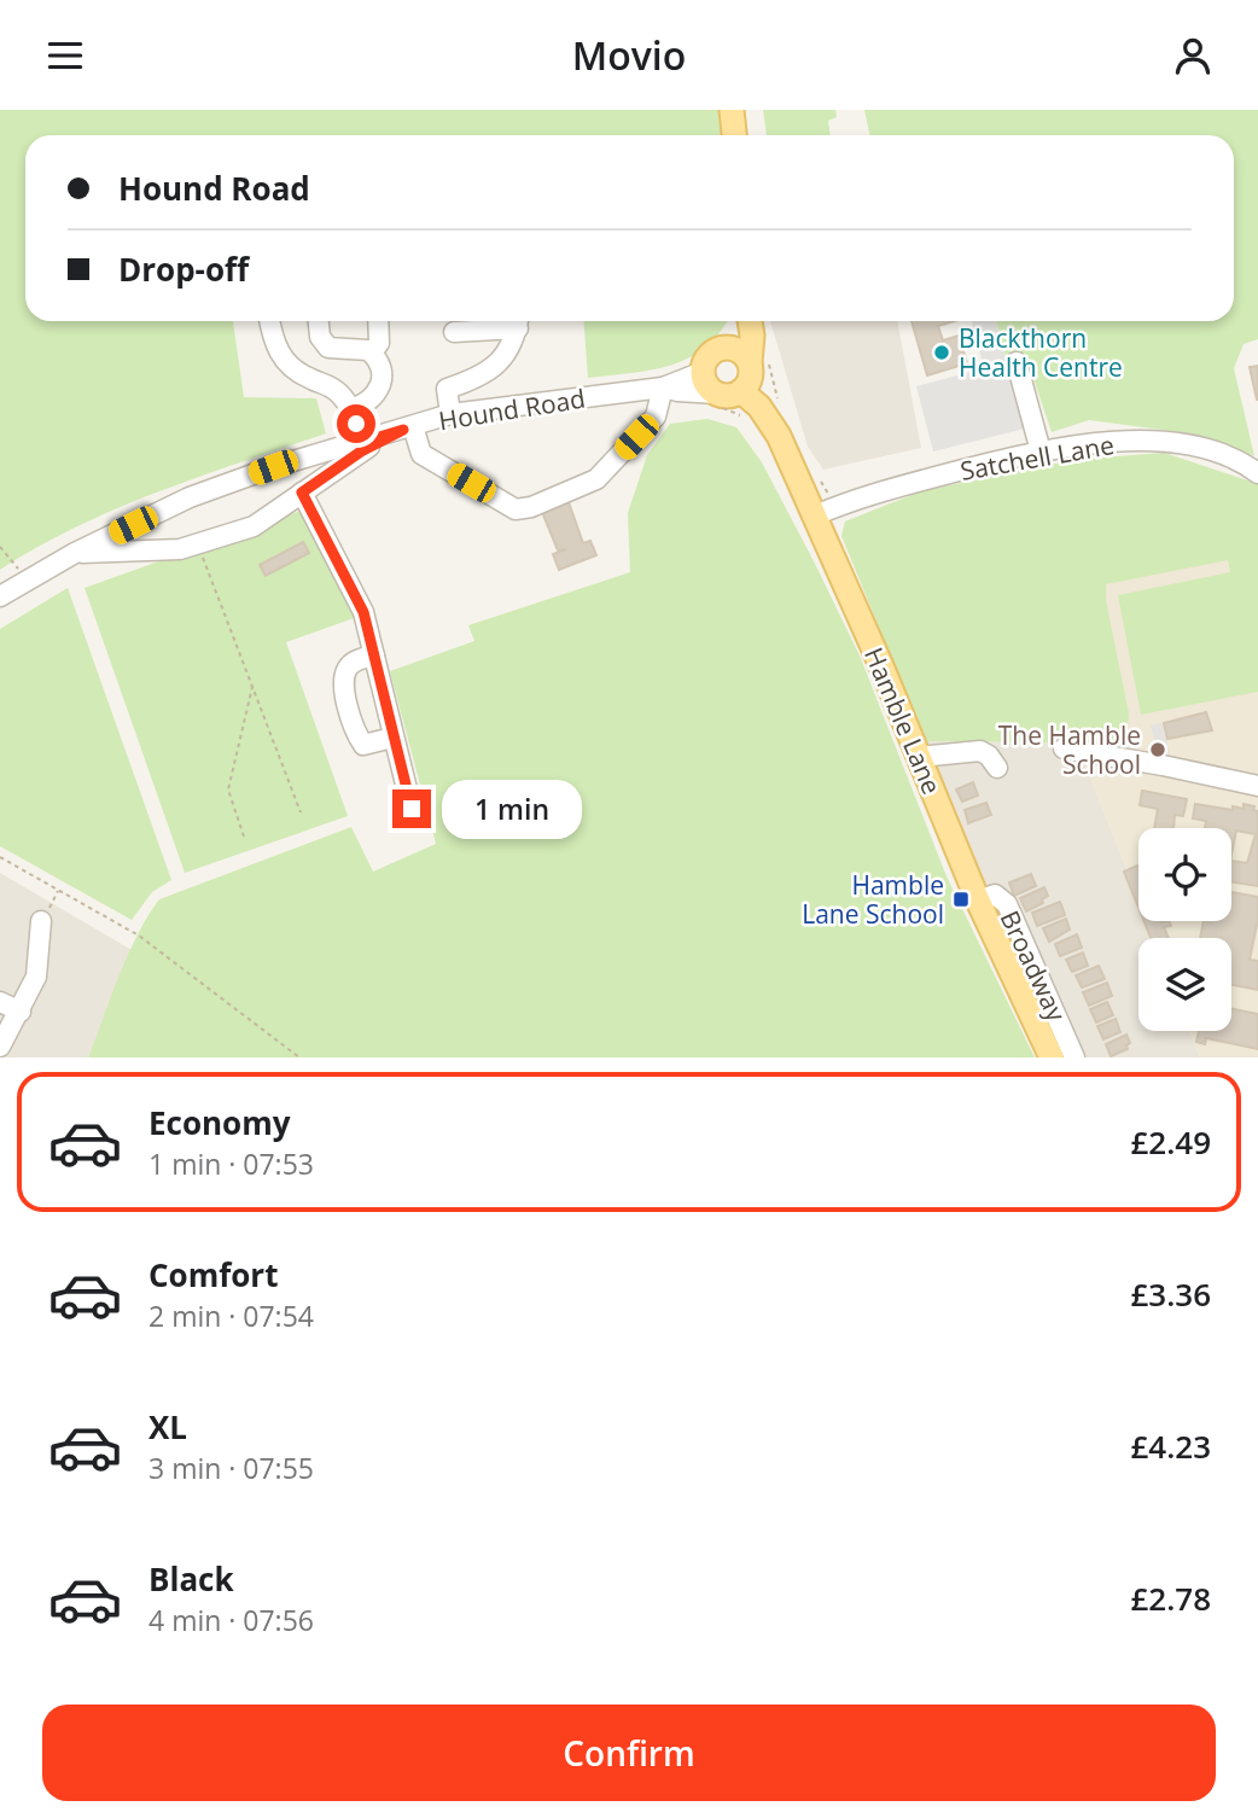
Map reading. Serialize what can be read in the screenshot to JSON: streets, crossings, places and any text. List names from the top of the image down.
{
  "streets": {
    "main road": ["Hamble Lane"],
    "street": ["Hound Road", "Satchell Lane", "Broadway"]
  },
  "crossings": [
    ["Hound Road", "Hamble Lane"],
    ["Satchell Lane", "Hamble Lane"],
    ["Hamble Lane", "Broadway"]
  ],
  "places": {
    "other": ["Blackthorn Health Centre", "The Hamble School"],
    "transit": ["Hamble Lane School"]
  },
  "page": {
    "header": "Movio",
    "banner": ["Hound Road", "Drop-off"],
    "bubble": "1 min",
    "list": [
      {
        "name": "Economy",
        "note": "1 min · 07:53",
        "value": "£2.49"
      },
      {
        "name": "Comfort",
        "note": "2 min · 07:54",
        "value": "£3.36"
      },
      {
        "name": "XL",
        "note": "3 min · 07:55",
        "value": "£4.23"
      },
      {
        "name": "Black",
        "note": "4 min · 07:56",
        "value": "£2.78"
      }
    ],
    "buttons": "Confirm"
  }
}
